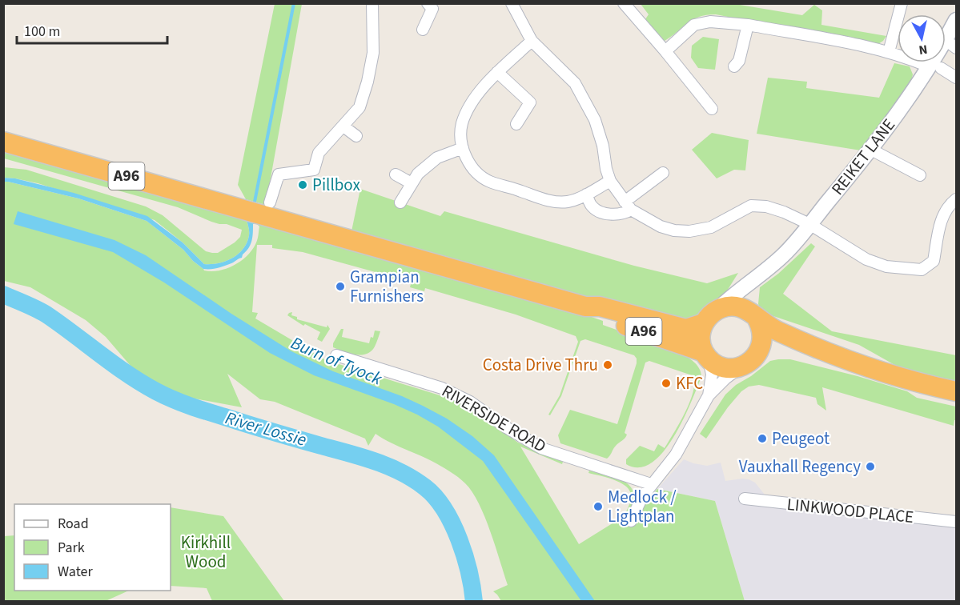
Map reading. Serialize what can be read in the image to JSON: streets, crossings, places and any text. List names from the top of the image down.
{
  "streets": {
    "highway": ["A96"],
    "street": ["REIKET LANE", "RIVERSIDE ROAD", "LINKWOOD PLACE"]
  },
  "crossings": [
    ["REIKET LANE", "A96"]
  ],
  "water": ["Burn of Tyock", "River Lossie"],
  "parks": ["Kirkhill Wood"],
  "places": [
    "Pillbox",
    "Grampian Furnishers",
    "Costa Drive Thru",
    "KFC",
    "Peugeot",
    "Vauxhall Regency",
    "Medlock / Lightplan"
  ],
  "legend": ["Road", "Park", "Water"],
  "scale_bar": "100 m",
  "north": "bottom"
}
